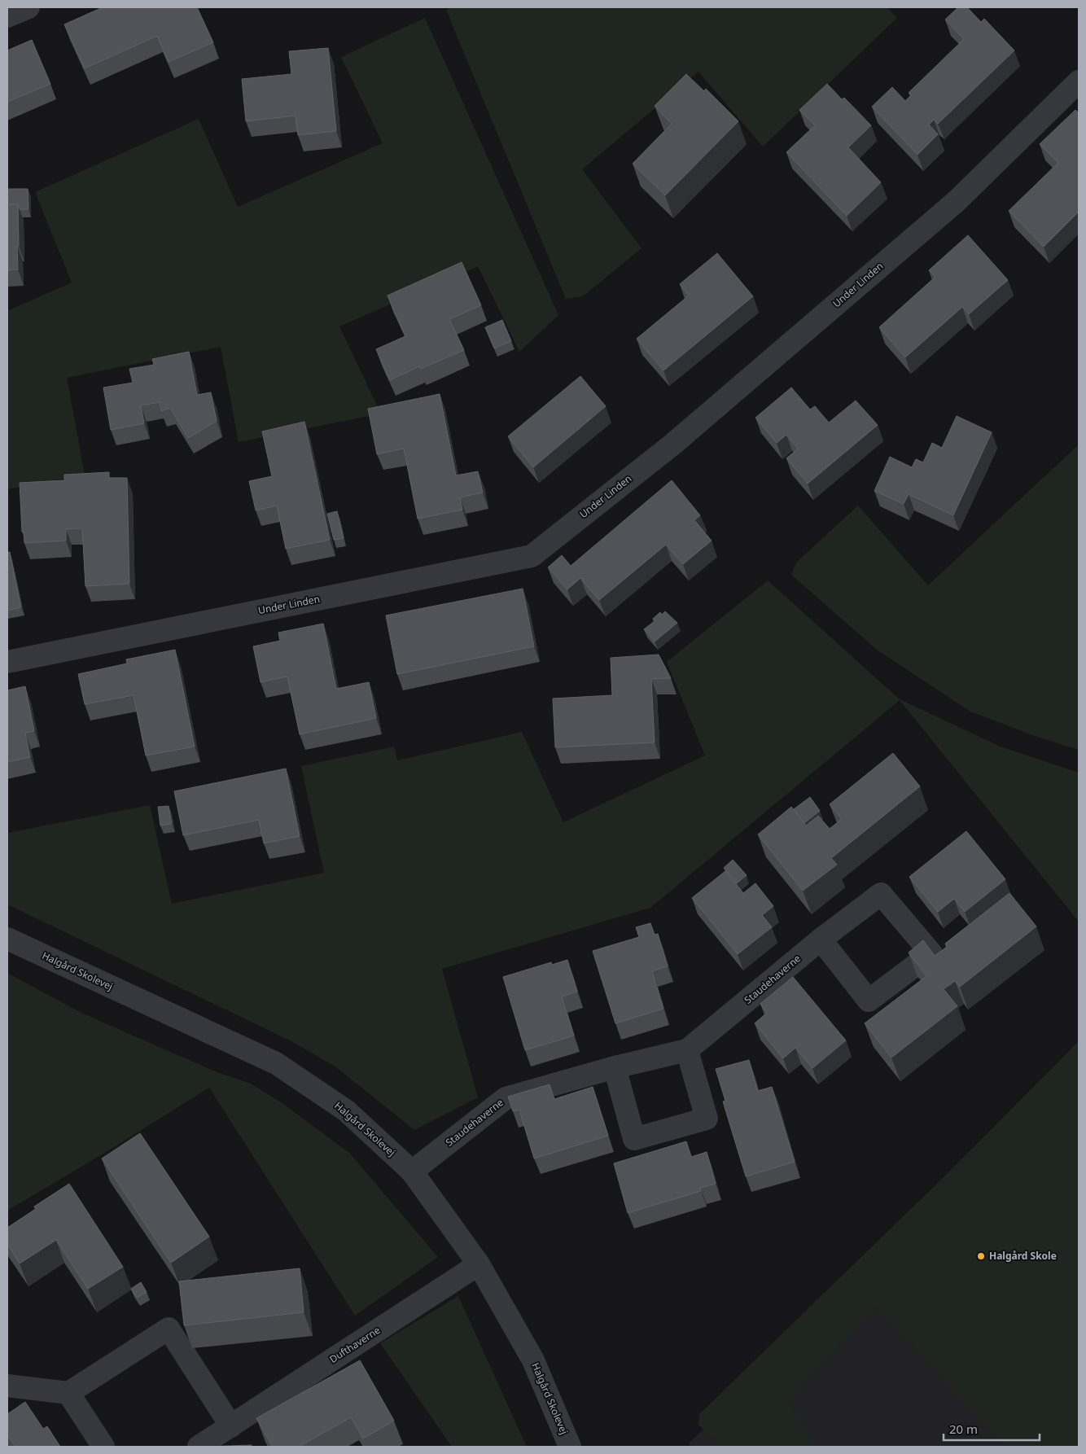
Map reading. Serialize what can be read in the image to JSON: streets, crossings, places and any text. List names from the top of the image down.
{
  "streets": {
    "street": [
      "Under Linden",
      "Halgård Skolevej",
      "Staudehaverne",
      "Dufthaverne"
    ]
  },
  "crossings": [
    ["Halgård Skolevej", "Staudehaverne"],
    ["Halgård Skolevej", "Dufthaverne"]
  ],
  "places": ["Halgård Skole"],
  "scale_bar": "20 m"
}
